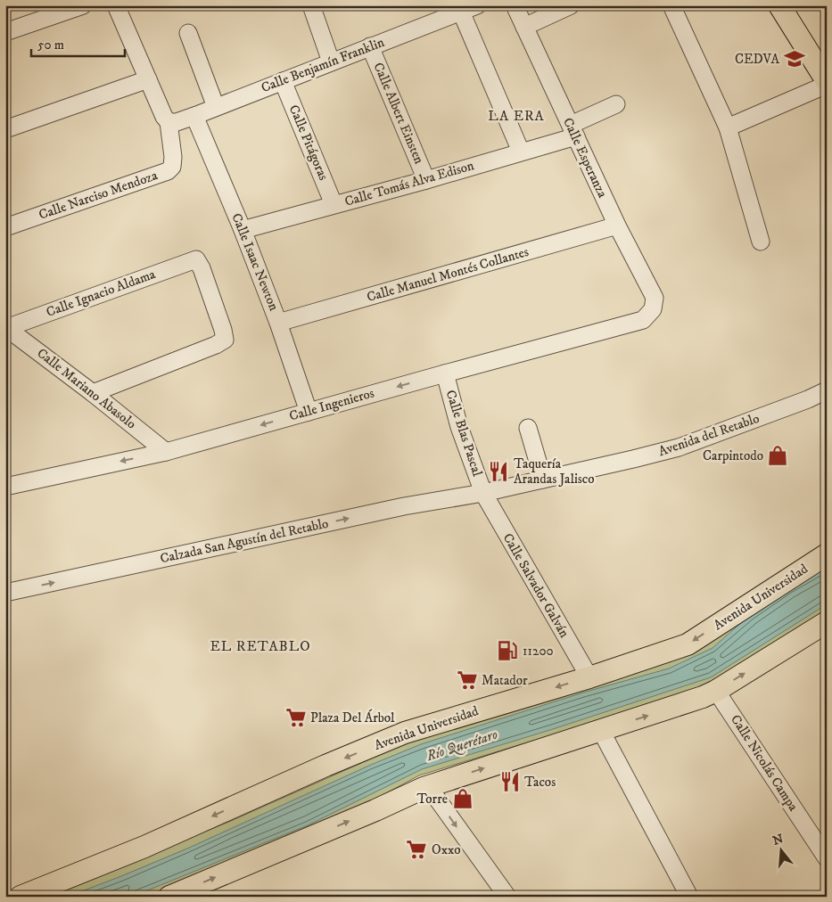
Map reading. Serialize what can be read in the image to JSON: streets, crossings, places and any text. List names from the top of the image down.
{
  "streets": {
    "main road": ["Avenida Universidad"],
    "street": [
      "Calle Benjamín Franklin",
      "Calle Albert Einsten",
      "Calle Pitágoras",
      "Calle Esperanza",
      "Calle Tomás Alva Edison",
      "Calle Narciso Mendoza",
      "Calle Isaac Newton",
      "Calle Manuel Montés Collantes",
      "Calle Ignacio Aldama",
      "Calle Mariano Abasolo",
      "Calle Ingenieros",
      "Calle Blas Pascal",
      "Avenida del Retablo",
      "Calzada San Agustín del Retablo",
      "Calle Salvador Galván",
      "Calle Nicolás Campa"
    ]
  },
  "crossings": [
    ["Calle Benjamín Franklin", "Calle Albert Einsten"],
    ["Calle Benjamín Franklin", "Calle Pitágoras"],
    ["Calle Benjamín Franklin", "Calle Narciso Mendoza"],
    ["Calle Benjamín Franklin", "Calle Isaac Newton"],
    ["Calle Albert Einsten", "Calle Tomás Alva Edison"],
    ["Calle Pitágoras", "Calle Tomás Alva Edison"],
    ["Calle Esperanza", "Calle Tomás Alva Edison"],
    ["Calle Esperanza", "Calle Manuel Montés Collantes"],
    ["Calle Esperanza", "Calle Ingenieros"],
    ["Calle Tomás Alva Edison", "Calle Isaac Newton"],
    ["Calle Isaac Newton", "Calle Manuel Montés Collantes"],
    ["Calle Isaac Newton", "Calle Ingenieros"],
    ["Calle Ignacio Aldama", "Calle Mariano Abasolo"],
    ["Calle Mariano Abasolo", "Calle Ingenieros"],
    ["Calle Ingenieros", "Calle Blas Pascal"],
    ["Calle Blas Pascal", "Avenida del Retablo"],
    ["Calle Blas Pascal", "Calzada San Agustín del Retablo"],
    ["Calle Blas Pascal", "Calle Salvador Galván"],
    ["Avenida del Retablo", "Calzada San Agustín del Retablo"],
    ["Avenida del Retablo", "Calle Salvador Galván"],
    ["Calzada San Agustín del Retablo", "Calle Salvador Galván"],
    ["Calle Salvador Galván", "Avenida Universidad"]
  ],
  "one_way": ["Calle Ingenieros", "Calzada San Agustín del Retablo"],
  "districts": ["LA ERA", "EL RETABLO"],
  "water": ["Río Querétaro"],
  "places": {
    "school or university": ["CEDVA"],
    "shop": ["Carpintodo", "Torre"],
    "restaurant": ["Taquería Arandas Jalisco", "Tacos"],
    "fuel station": ["11200"],
    "supermarket": ["Matador", "Plaza Del Árbol", "Oxxo"]
  },
  "scale_bar": "50 m",
  "north": "top"
}
